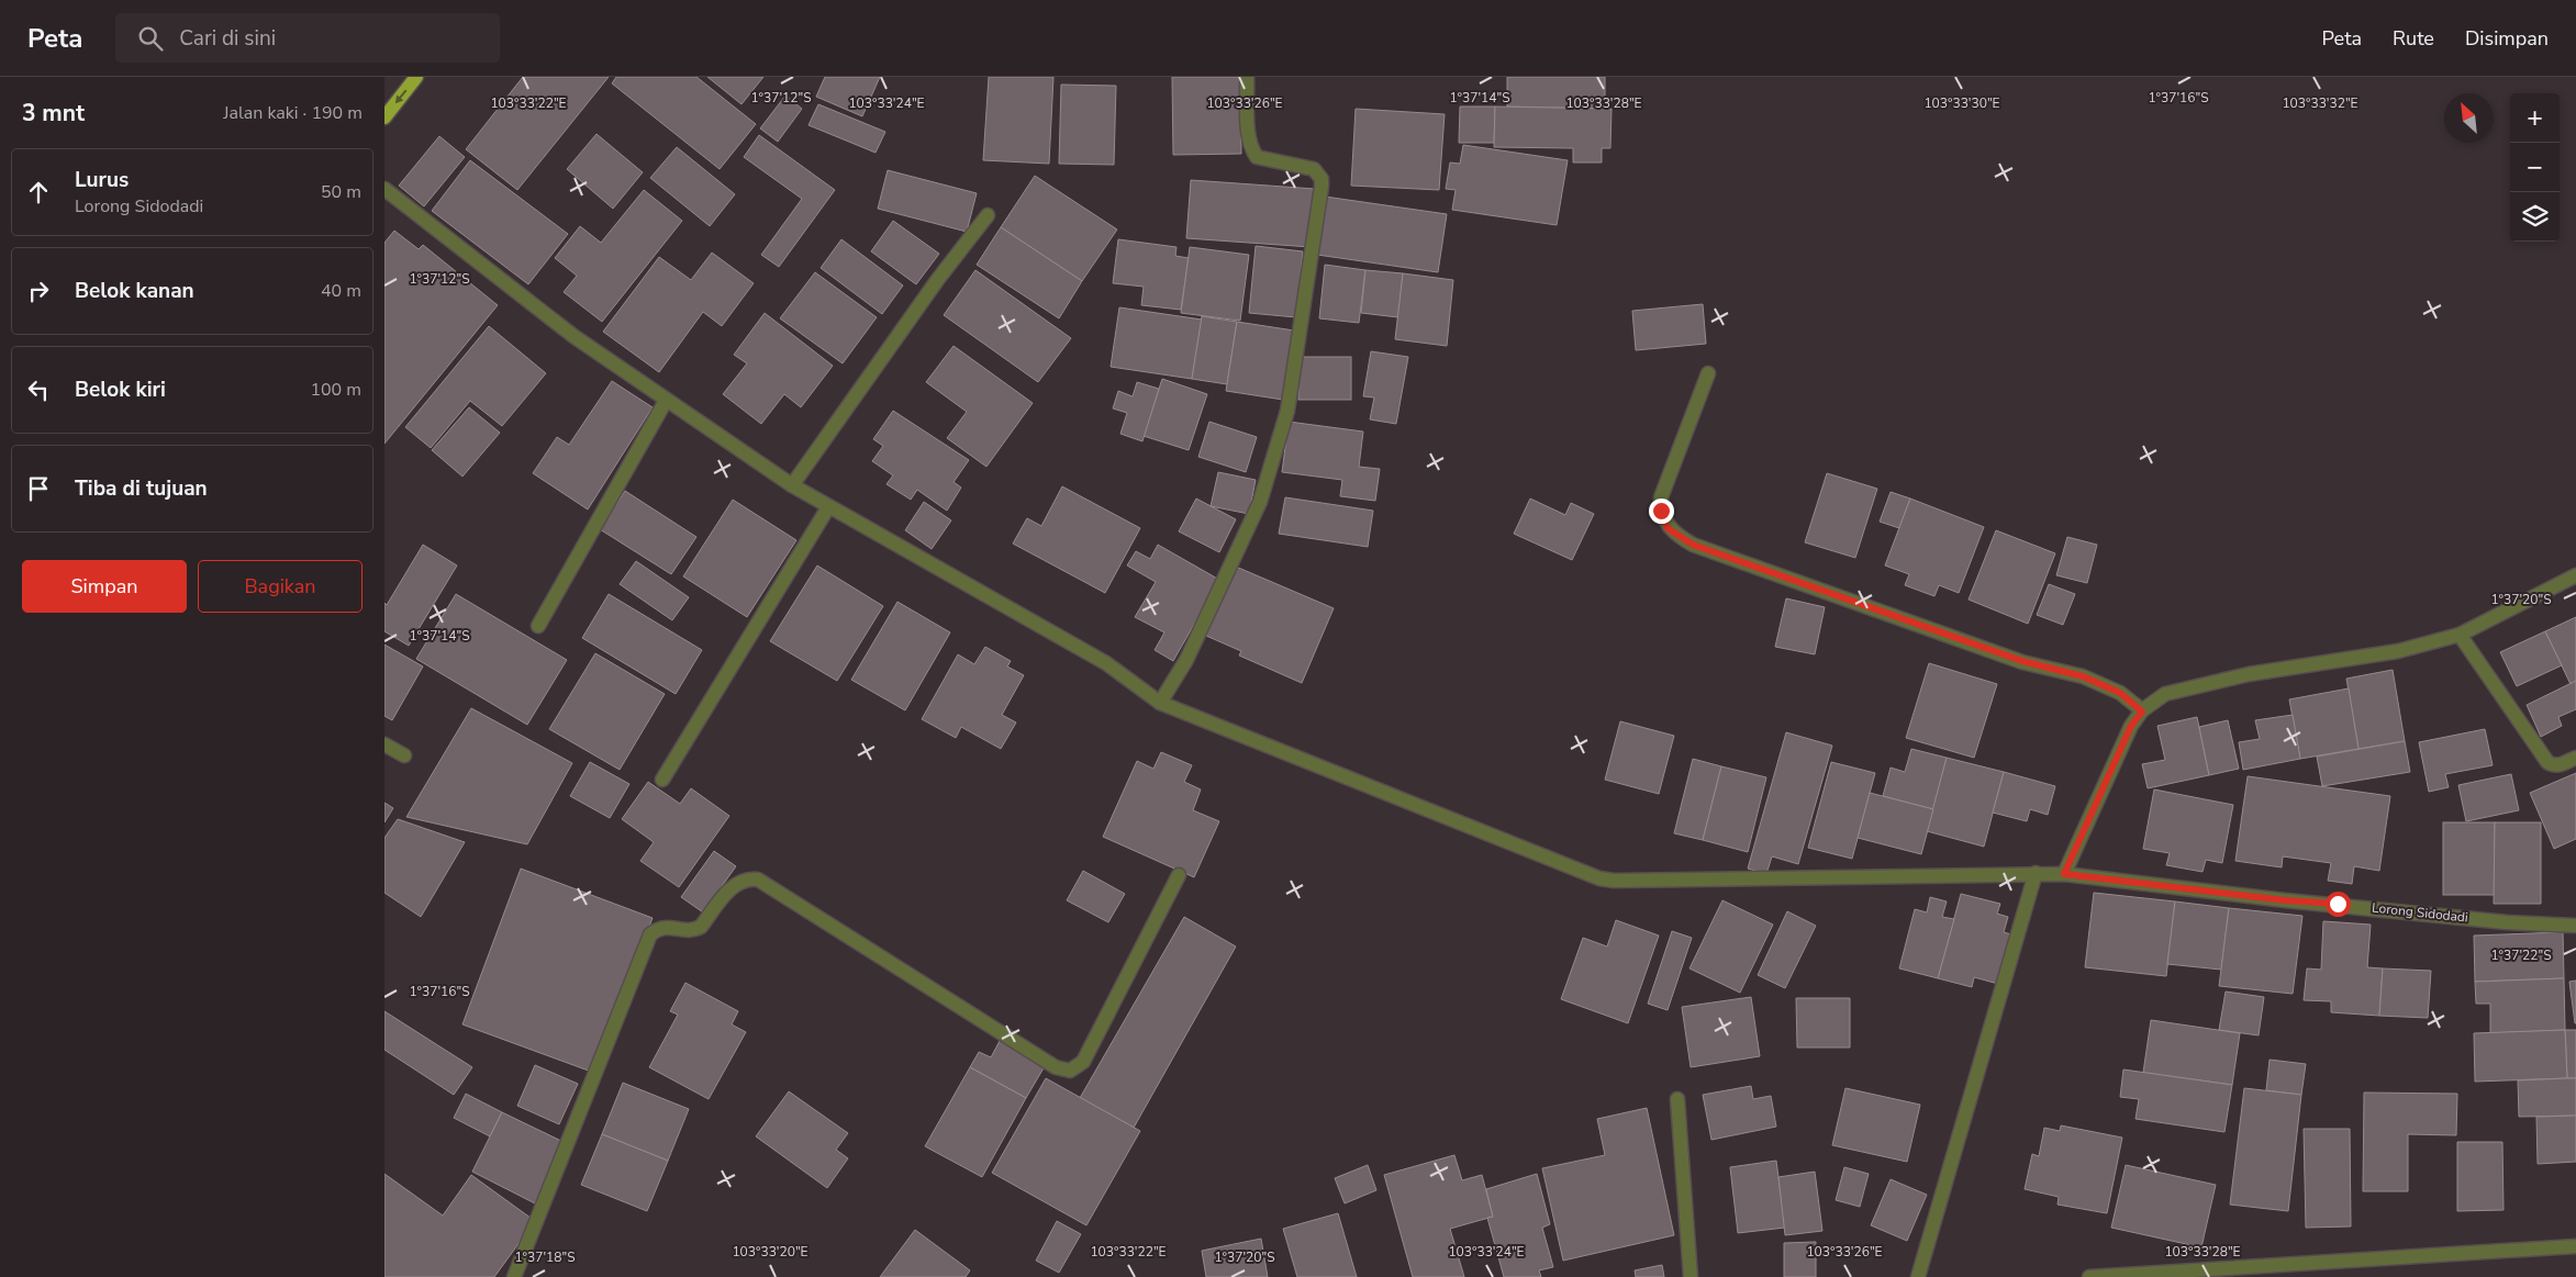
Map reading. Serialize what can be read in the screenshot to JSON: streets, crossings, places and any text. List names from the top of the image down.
{
  "streets": {
    "street": ["Lorong Sidodadi"]
  },
  "north": "top left",
  "page": {
    "header": "Peta",
    "search": "Cari di sini",
    "nav": ["Peta", "Rute", "Disimpan"],
    "heading": ["3 mnt", "Jalan kaki · 190 m"],
    "map_buttons": ["+", "−"],
    "list": [
      ["Lurus", "Lorong Sidodadi", "50 m"],
      ["Belok kanan", "40 m"],
      ["Belok kiri", "100 m"],
      "Tiba di tujuan"
    ],
    "buttons": ["Simpan", "Bagikan"]
  },
  "coordinates": [
    "1°37'12\"S",
    "1°37'14\"S",
    "1°37'16\"S",
    "103°33'22\"E",
    "103°33'24\"E",
    "103°33'26\"E",
    "103°33'28\"E",
    "103°33'30\"E",
    "103°33'32\"E",
    "1°37'20\"S",
    "1°37'22\"S",
    "103°33'20\"E",
    "1°37'18\"S"
  ]
}
